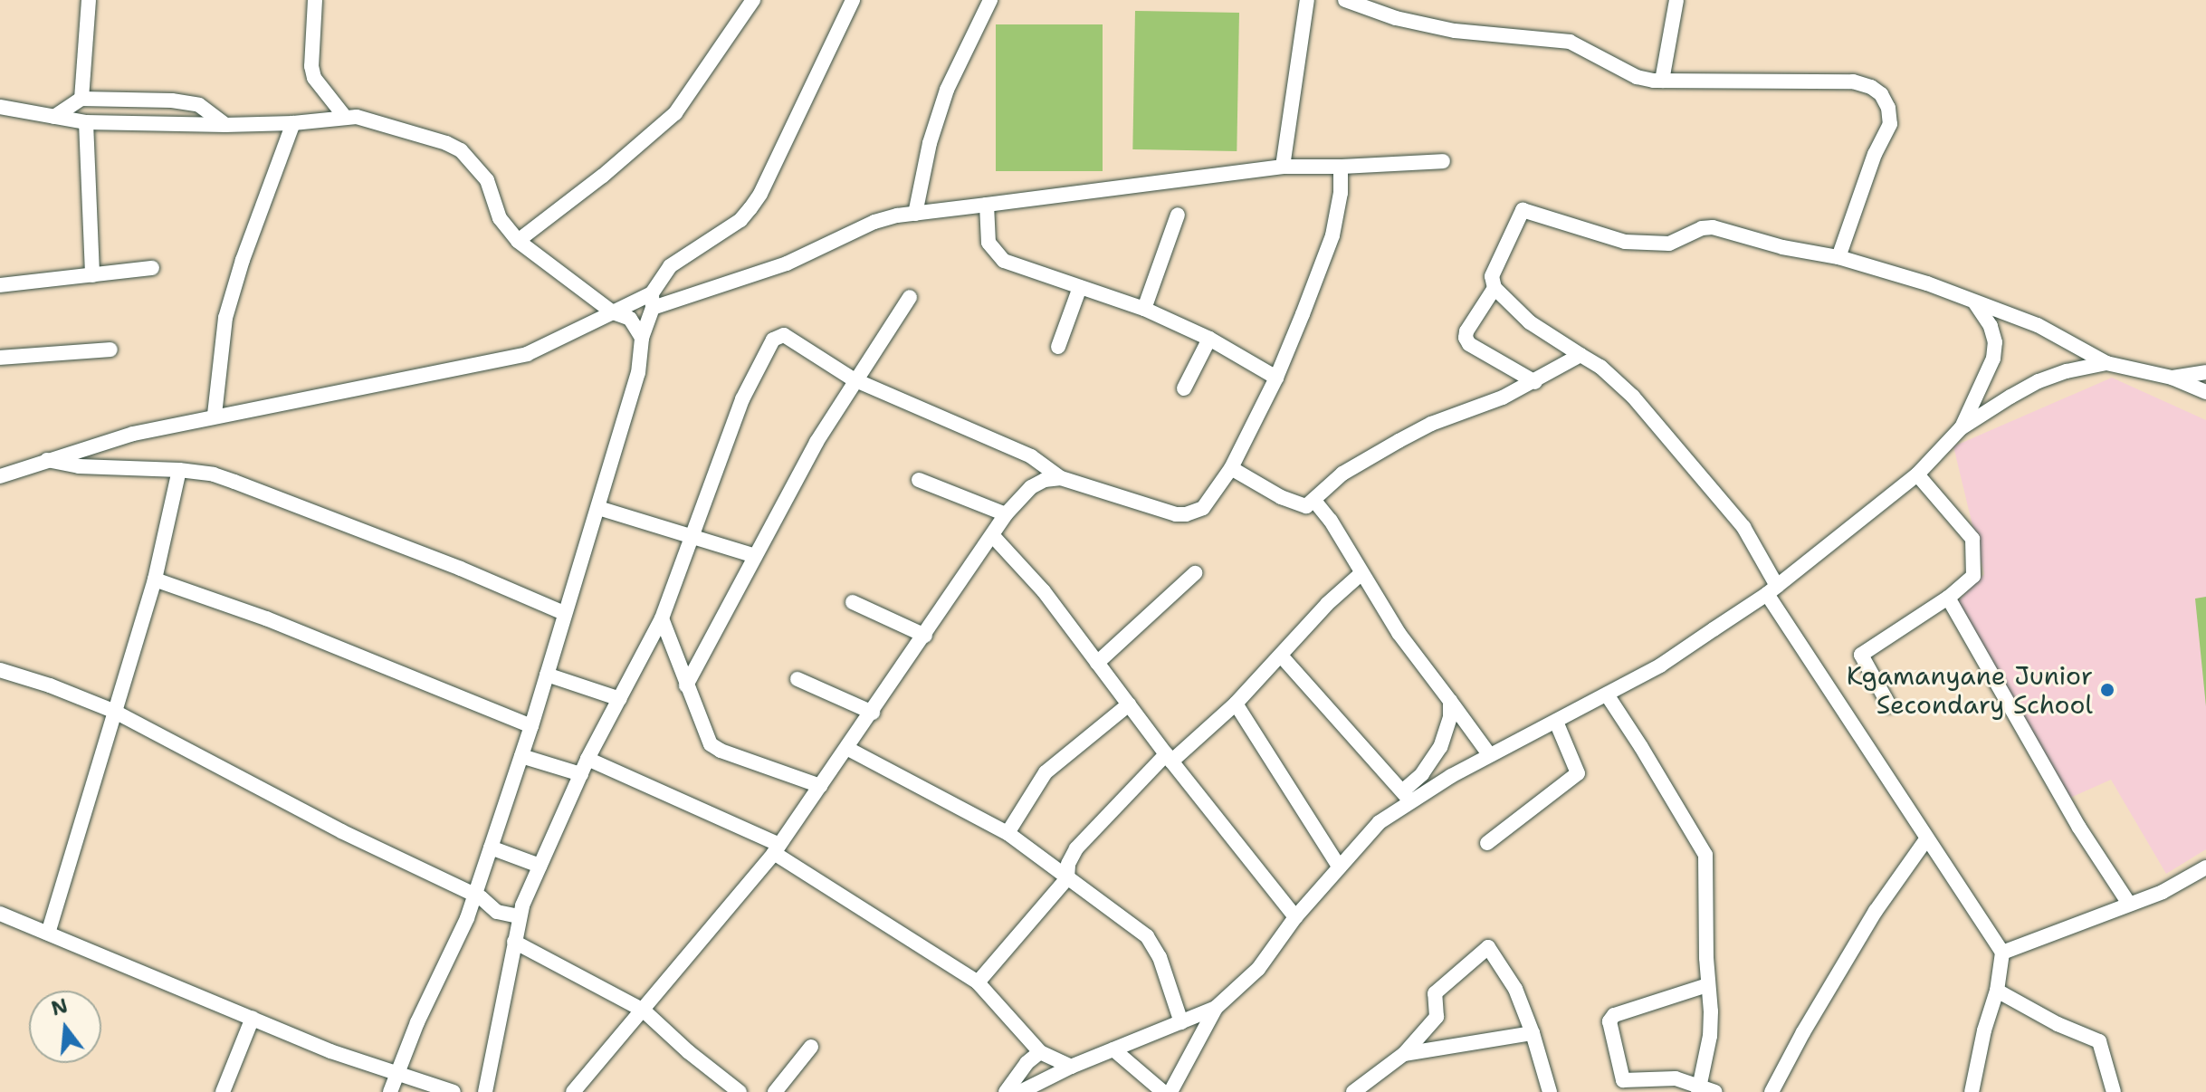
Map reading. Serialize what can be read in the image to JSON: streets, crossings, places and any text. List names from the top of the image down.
{
  "places": ["Kgamanyane Junior Secondary School"],
  "north": "top"
}
